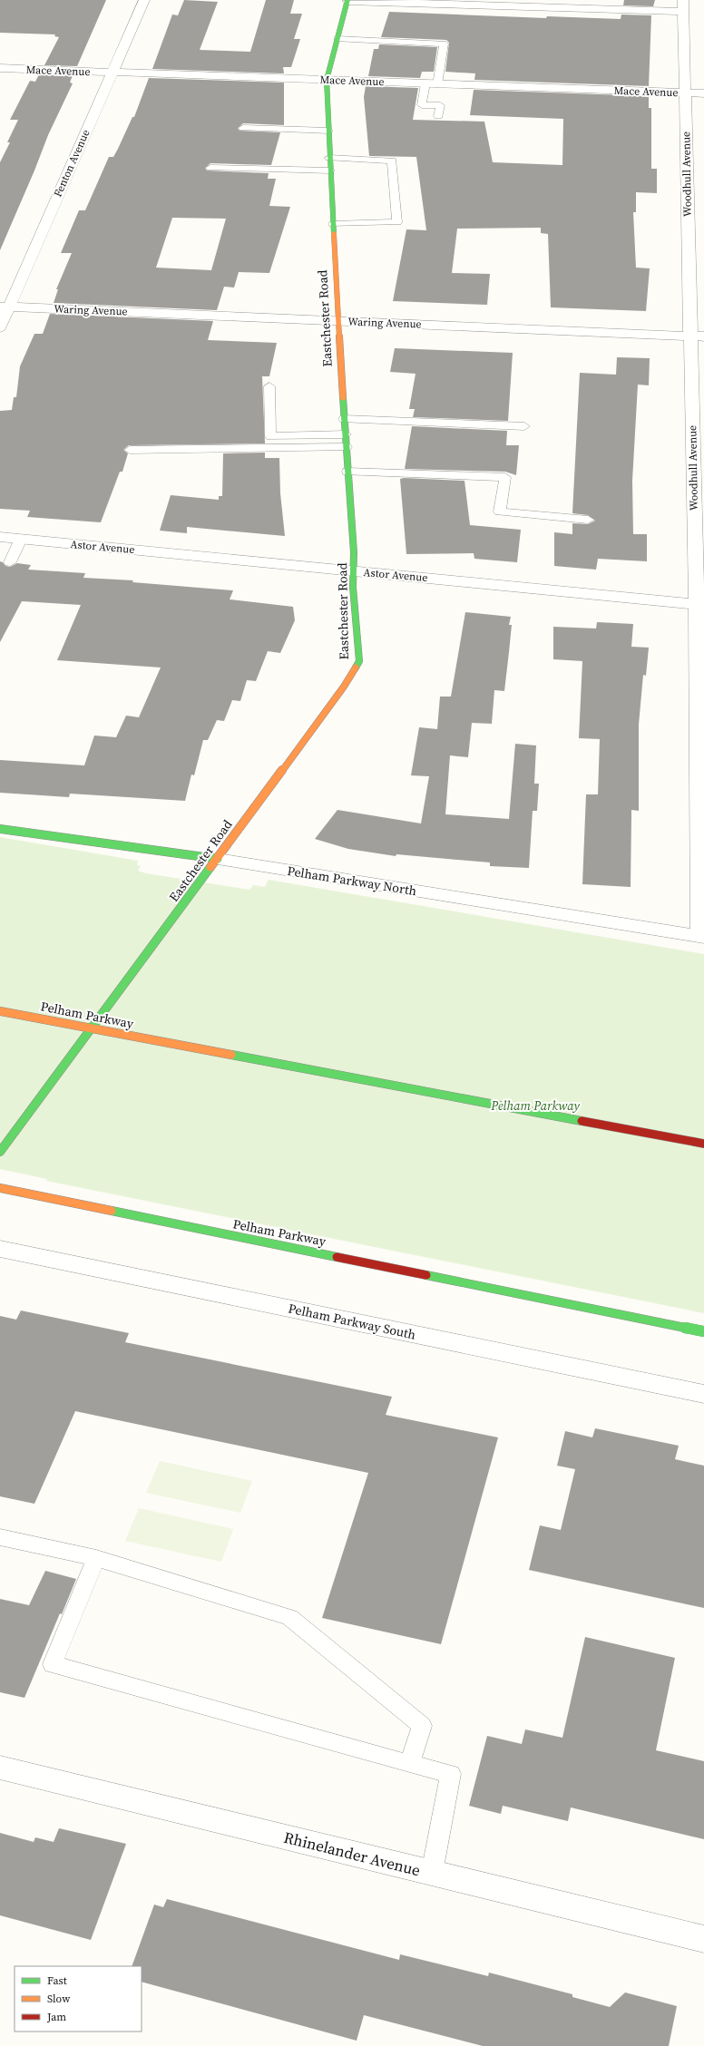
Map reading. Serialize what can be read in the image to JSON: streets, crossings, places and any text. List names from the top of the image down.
{
  "streets": {
    "main road": ["Eastchester Road", "Pelham Parkway North", "Pelham Parkway"],
    "street": [
      "Mace Avenue",
      "Fenton Avenue",
      "Woodhull Avenue",
      "Waring Avenue",
      "Astor Avenue",
      "Pelham Parkway South",
      "Rhinelander Avenue"
    ]
  },
  "crossings": [
    ["Mace Avenue", "Fenton Avenue"],
    ["Mace Avenue", "Woodhull Avenue"],
    ["Mace Avenue", "Eastchester Road"],
    ["Fenton Avenue", "Waring Avenue"],
    ["Woodhull Avenue", "Waring Avenue"],
    ["Woodhull Avenue", "Astor Avenue"],
    ["Woodhull Avenue", "Pelham Parkway North"],
    ["Waring Avenue", "Eastchester Road"],
    ["Eastchester Road", "Astor Avenue"],
    ["Eastchester Road", "Pelham Parkway North"],
    ["Eastchester Road", "Pelham Parkway"]
  ],
  "parks": ["Pelham Parkway"],
  "legend": ["Fast", "Slow", "Jam"]
}
